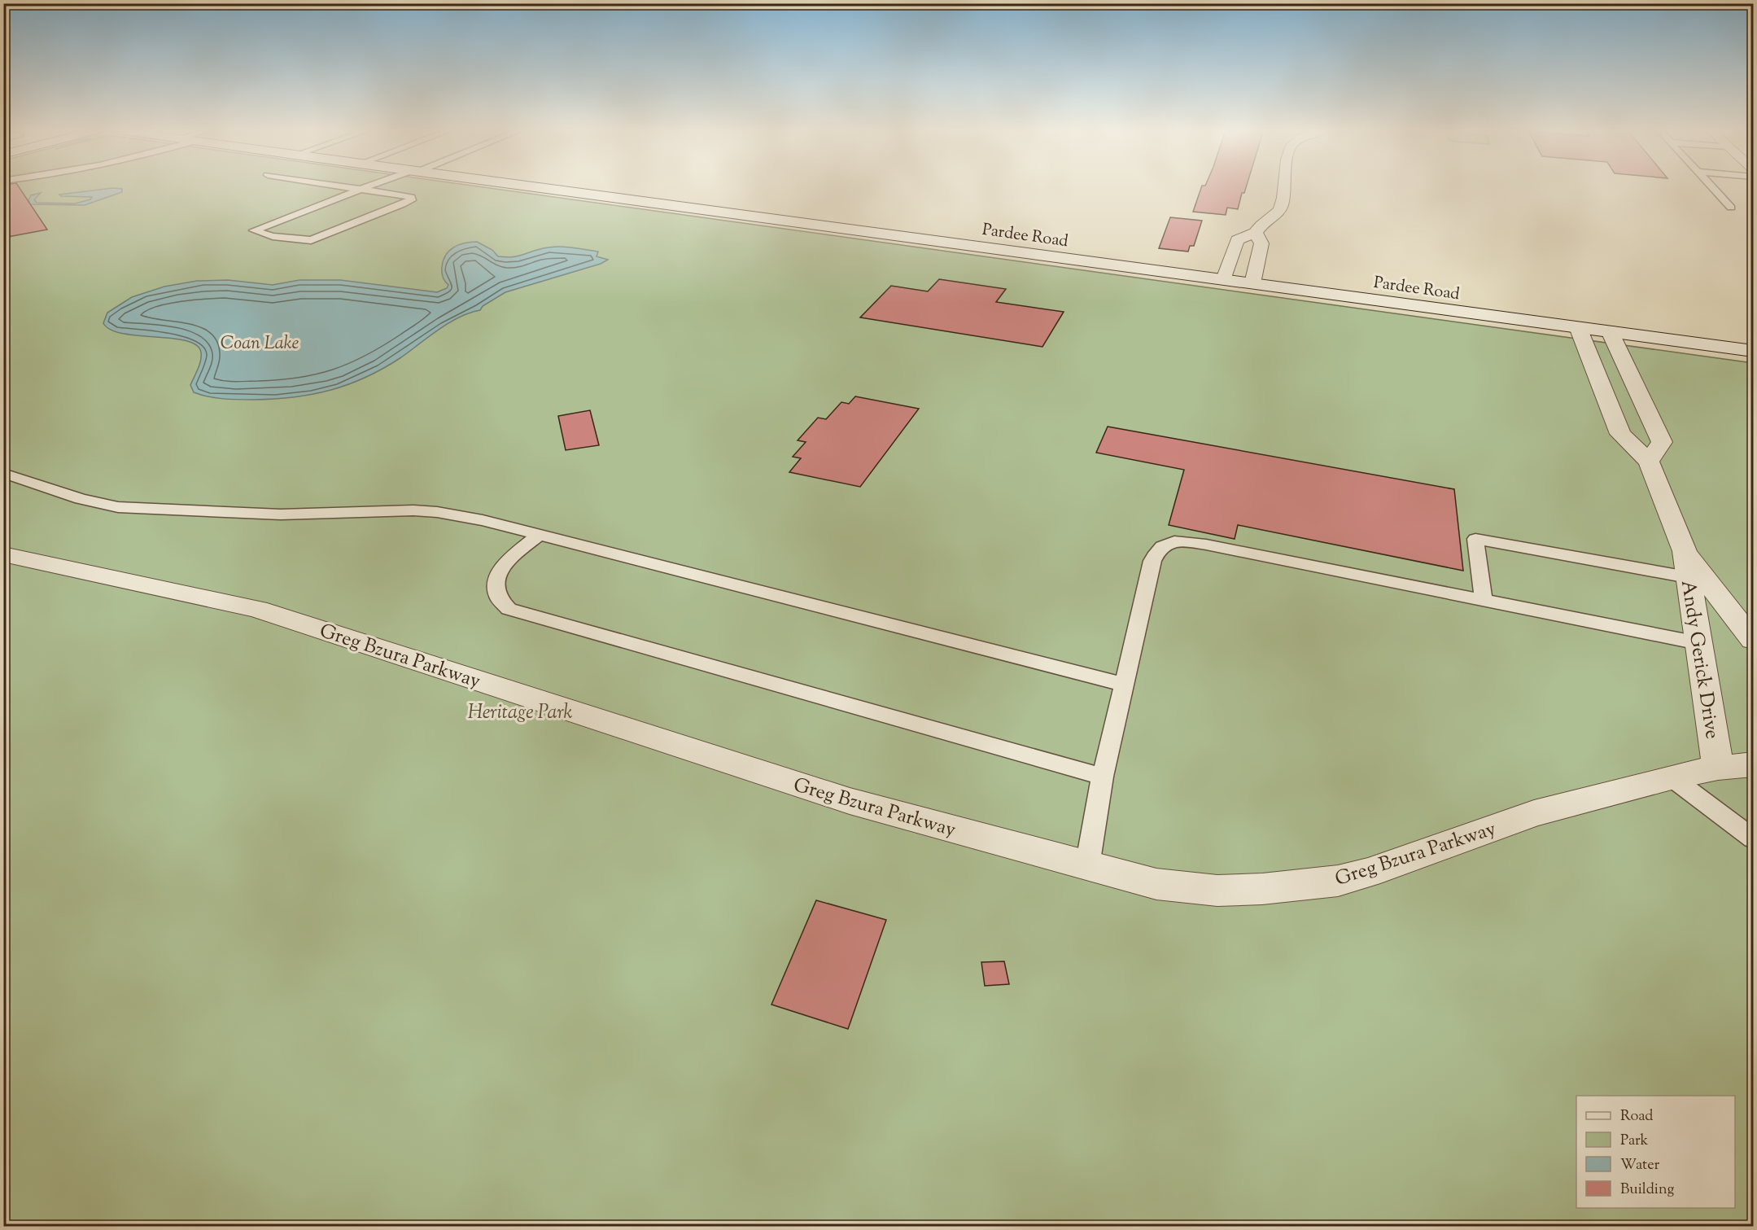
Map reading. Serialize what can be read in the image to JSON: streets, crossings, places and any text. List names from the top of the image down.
{
  "streets": {
    "street": ["Pardee Road", "Greg Bzura Parkway", "Andy Gerick Drive"]
  },
  "crossings": [
    ["Pardee Road", "Andy Gerick Drive"],
    ["Greg Bzura Parkway", "Andy Gerick Drive"]
  ],
  "water": ["Coan Lake"],
  "parks": ["Heritage Park"],
  "legend": [
    "Road",
    "Park",
    "Water",
    "Building"
  ]
}
